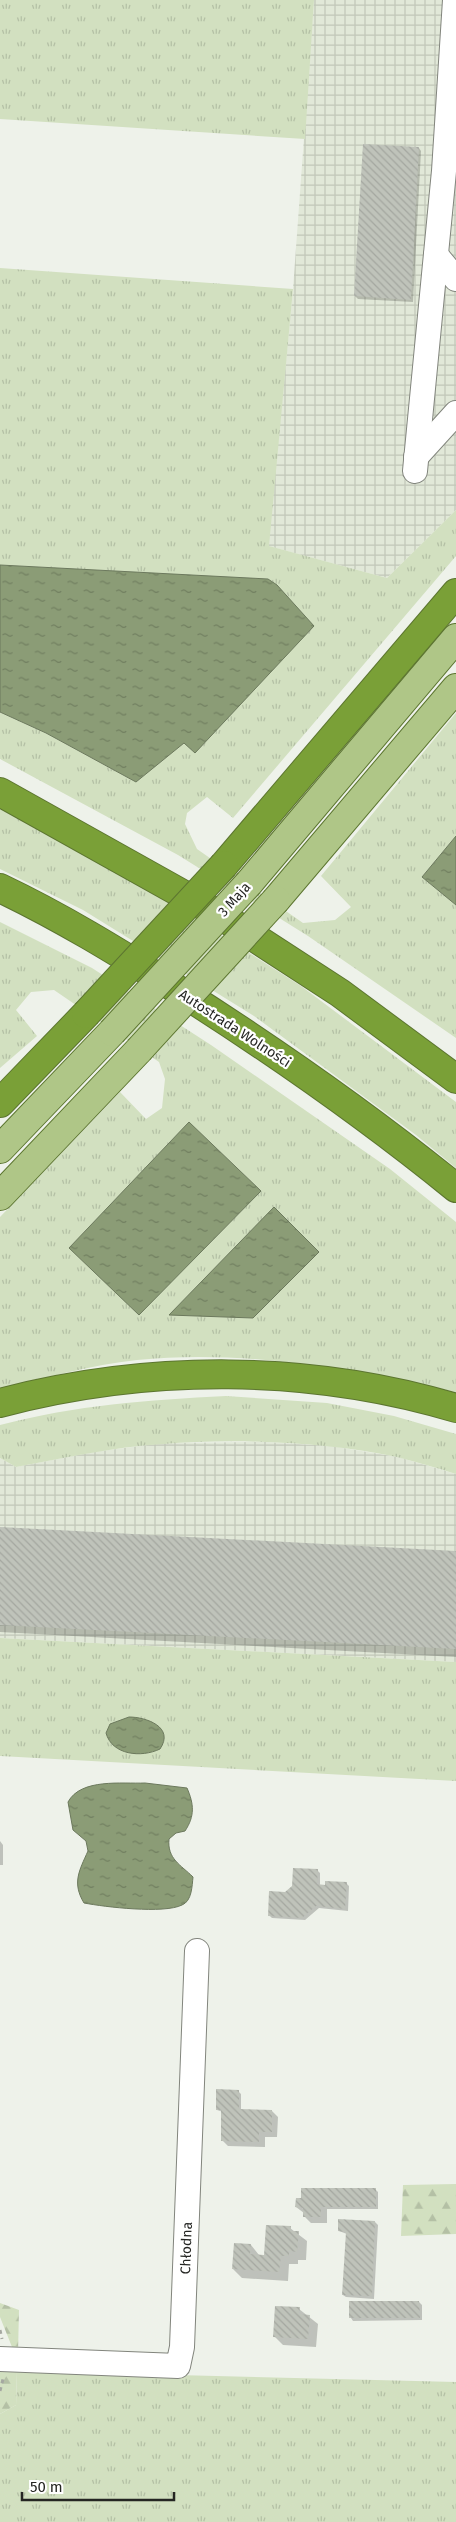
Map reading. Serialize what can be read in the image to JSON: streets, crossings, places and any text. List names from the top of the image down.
{
  "streets": {
    "highway": ["Autostrada Wolności"],
    "main road": ["3 Maja"],
    "street": ["Chłodna"]
  },
  "scale_bar": "50 m"
}
